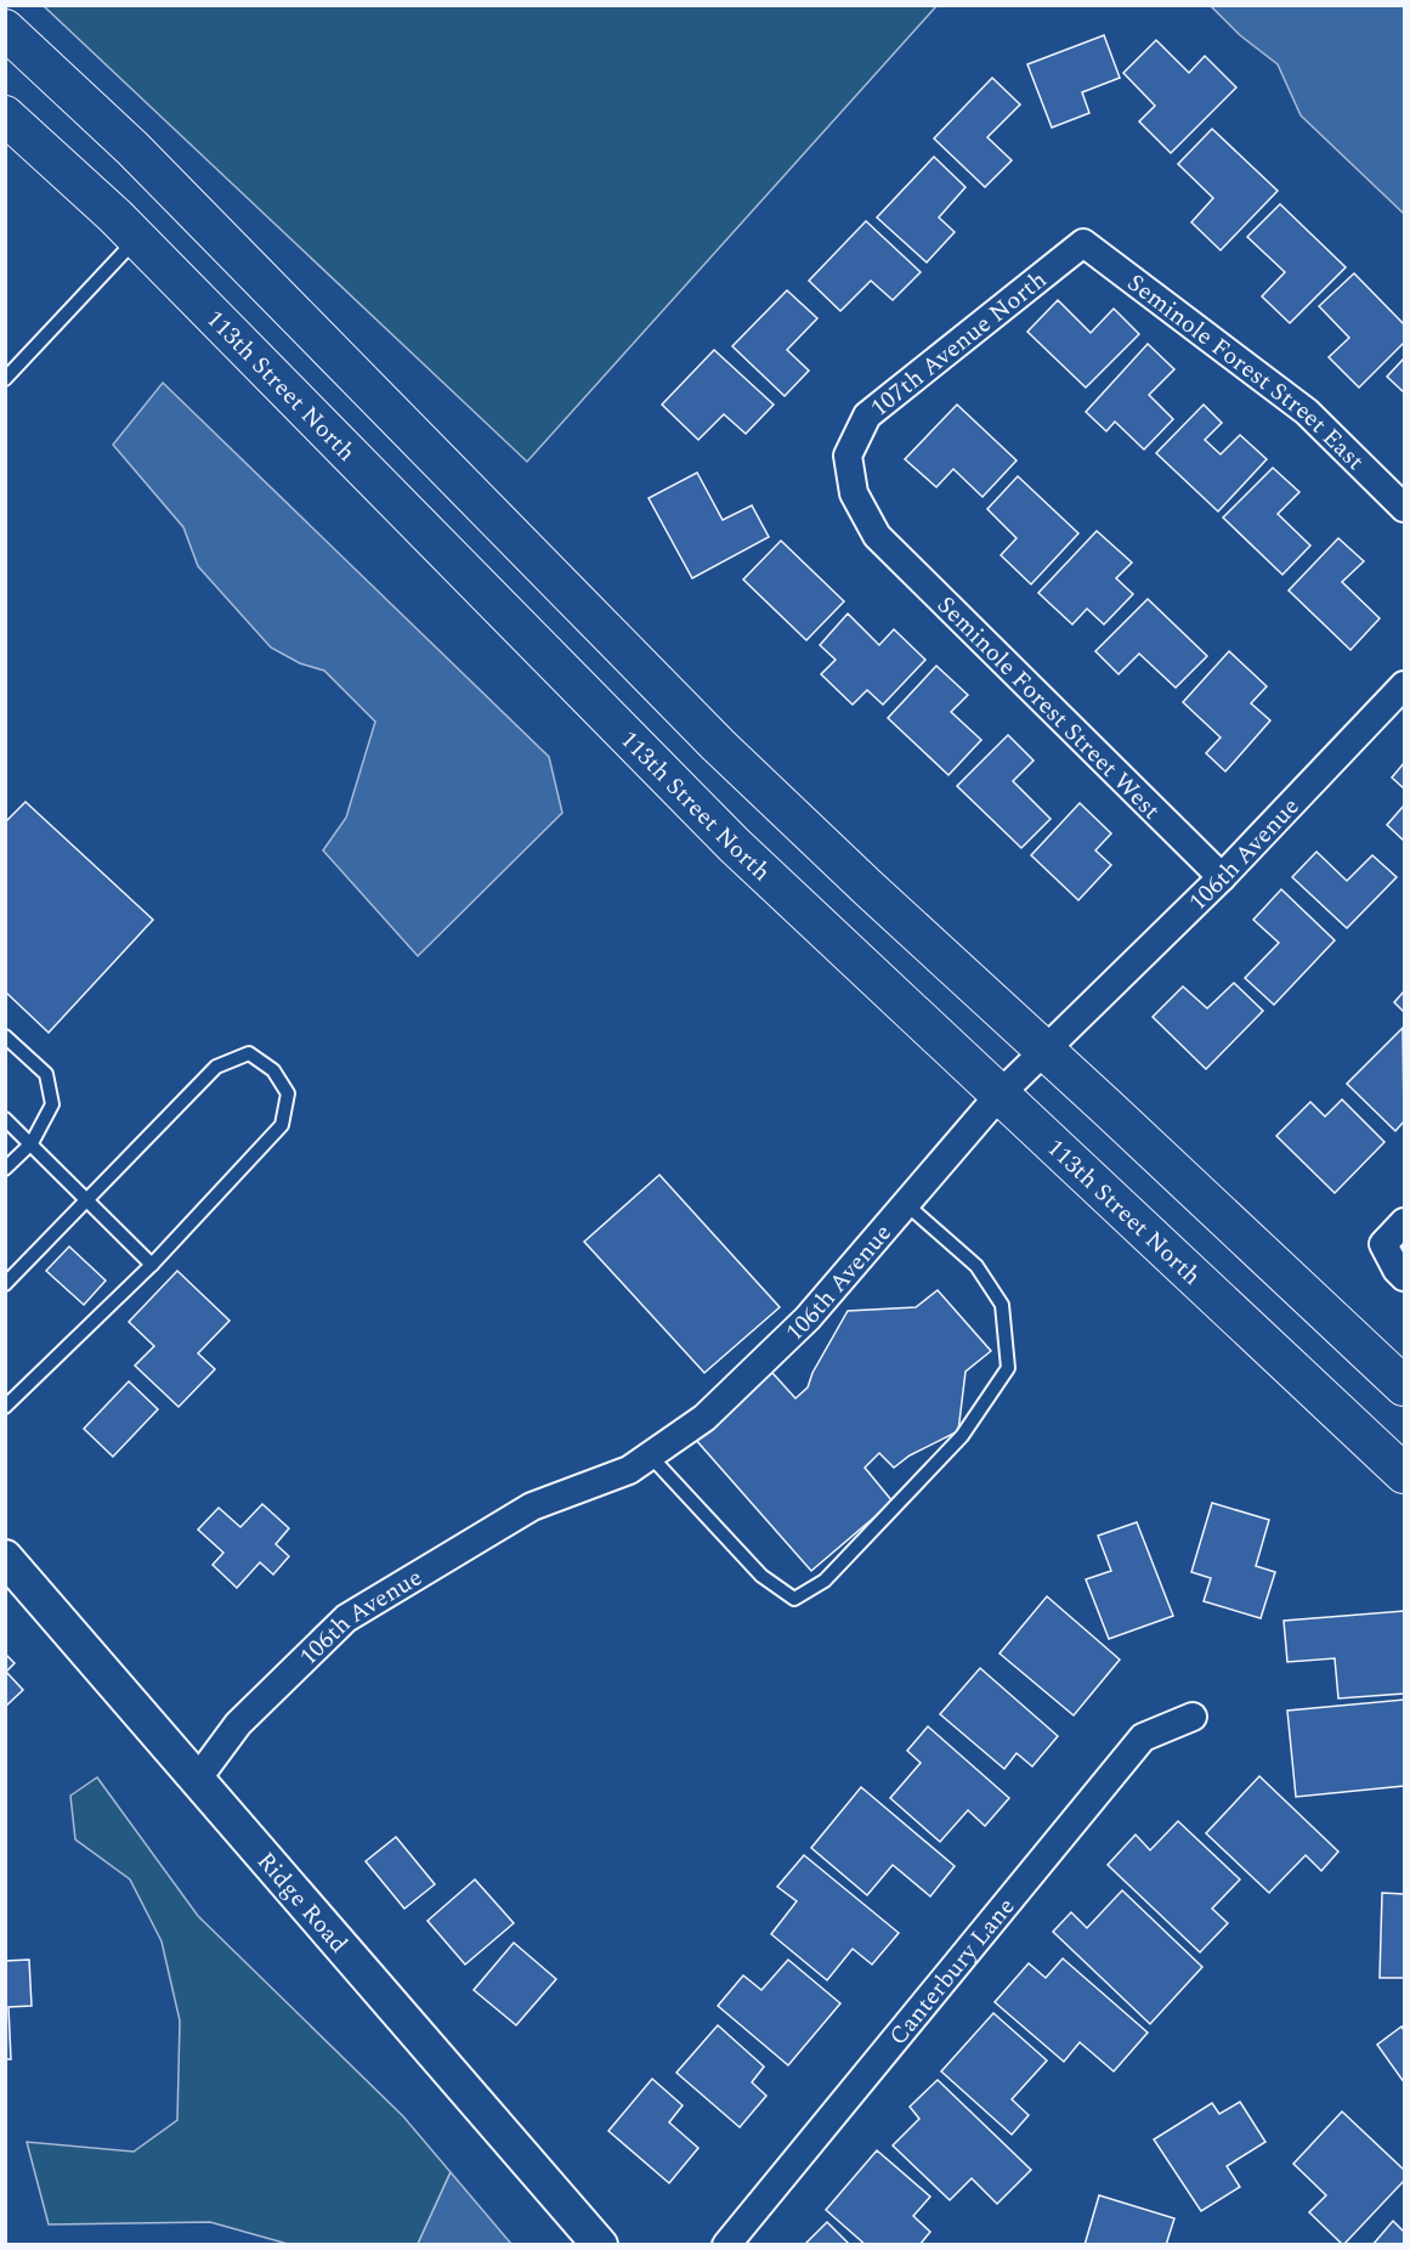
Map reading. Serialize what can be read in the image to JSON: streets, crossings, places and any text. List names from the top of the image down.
{
  "streets": {
    "main road": ["113th Street North"],
    "street": [
      "107th Avenue North",
      "Seminole Forest Street East",
      "Seminole Forest Street West",
      "106th Avenue",
      "Ridge Road",
      "Canterbury Lane"
    ]
  },
  "crossings": [
    ["107th Avenue North", "Seminole Forest Street East"],
    ["107th Avenue North", "Seminole Forest Street West"],
    ["113th Street North", "106th Avenue"],
    ["Seminole Forest Street West", "106th Avenue"],
    ["106th Avenue", "Ridge Road"]
  ]
}
